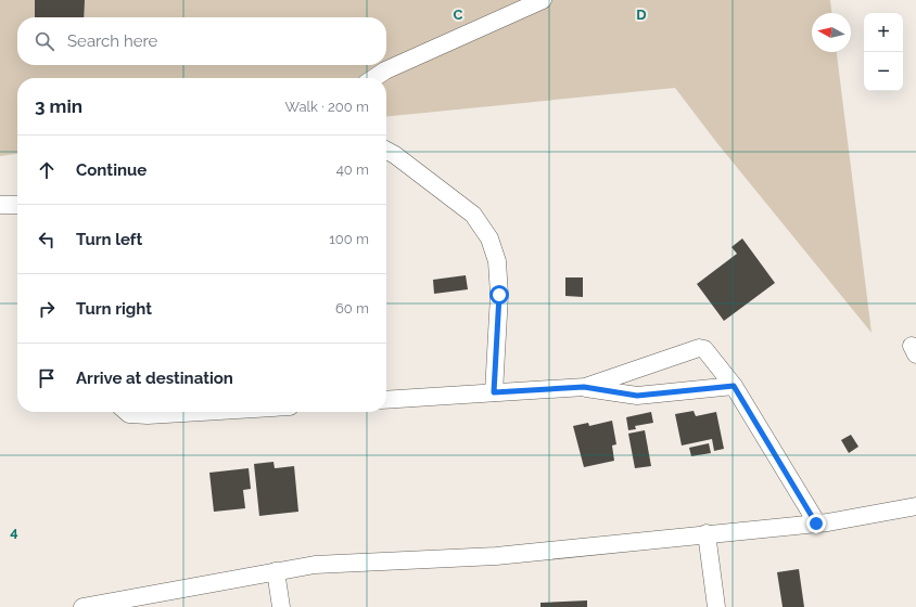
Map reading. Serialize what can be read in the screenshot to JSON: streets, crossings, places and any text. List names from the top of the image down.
{
  "north": "left",
  "page": {
    "map_buttons": ["+", "−"],
    "search": "Search here",
    "heading": ["3 min", "Walk · 200 m"],
    "list": [
      ["Continue", "40 m"],
      ["Turn left", "100 m"],
      ["Turn right", "60 m"],
      "Arrive at destination"
    ]
  },
  "grid": {
    "columns": ["C", "D"],
    "rows": ["4"]
  }
}
